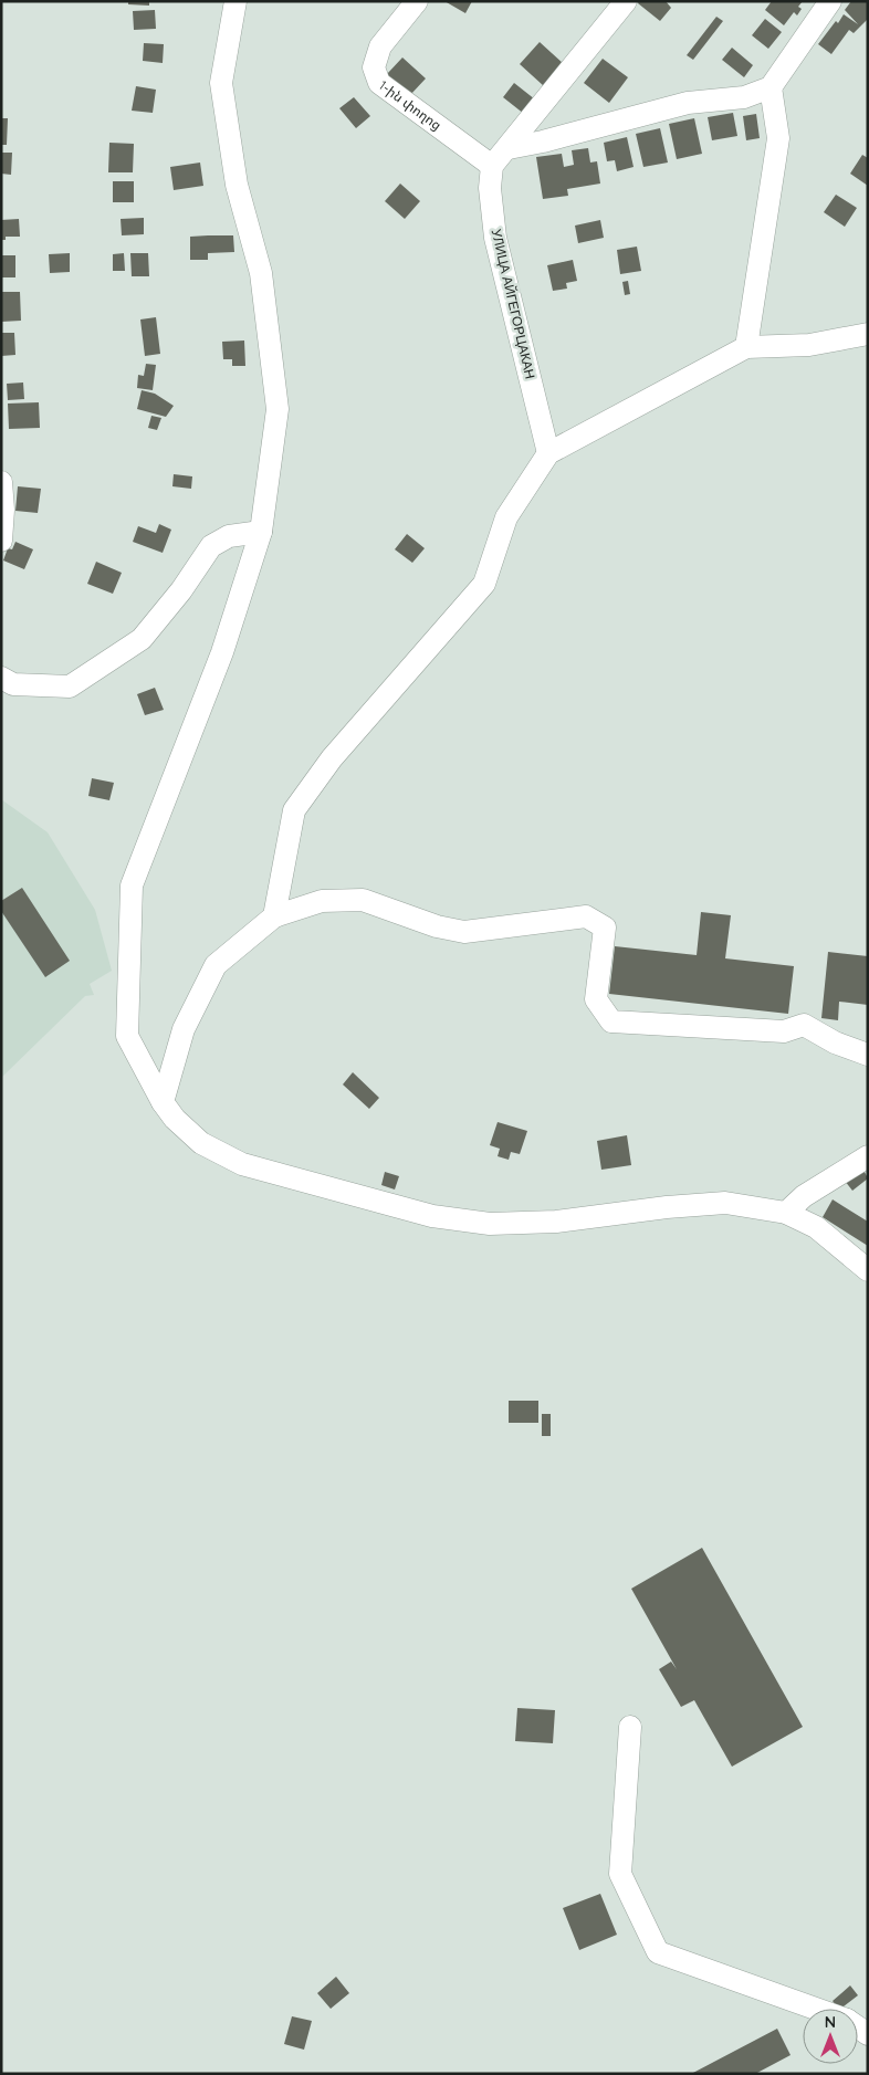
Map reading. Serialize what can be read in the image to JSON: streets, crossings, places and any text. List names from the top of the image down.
{
  "streets": {
    "street": ["1-ին փողոց", "УЛИЦА АЙГЕГОРЦАКАН"]
  },
  "crossings": [
    ["1-ին փողոց", "УЛИЦА АЙГЕГОРЦАКАН"]
  ],
  "north": "top"
}
